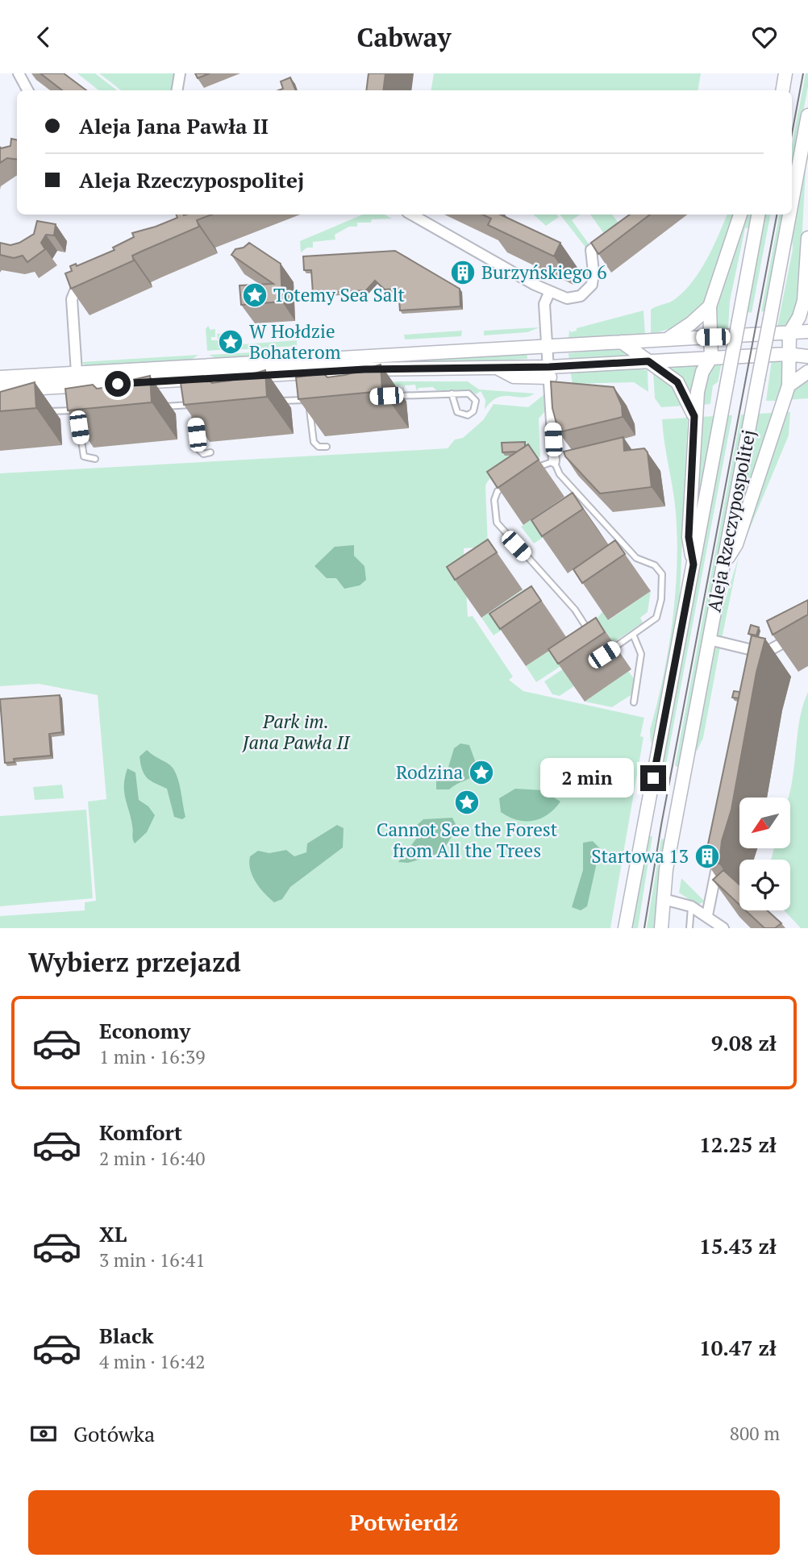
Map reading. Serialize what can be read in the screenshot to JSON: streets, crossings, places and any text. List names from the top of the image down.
{
  "streets": {
    "main road": ["Aleja Rzeczypospolitej"]
  },
  "parks": ["Park im. Jana Pawła II"],
  "places": {
    "building": ["Burzyńskiego 6", "Startowa 13"],
    "place": [
      "Totemy Sea Salt",
      "W Hołdzie Bohaterom",
      "Rodzina",
      "Cannot See the Forest from All the Trees"
    ]
  },
  "north": "bottom left",
  "page": {
    "header": "Cabway",
    "banner": ["Aleja Jana Pawła II", "Aleja Rzeczypospolitej"],
    "bubble": "2 min",
    "heading": "Wybierz przejazd",
    "list": [
      {
        "name": "Economy",
        "note": "1 min · 16:39",
        "value": "9.08 zł"
      },
      {
        "name": "Komfort",
        "note": "2 min · 16:40",
        "value": "12.25 zł"
      },
      {
        "name": "XL",
        "note": "3 min · 16:41",
        "value": "15.43 zł"
      },
      {
        "name": "Black",
        "note": "4 min · 16:42",
        "value": "10.47 zł"
      }
    ],
    "pay": ["Gotówka", "800 m"],
    "buttons": "Potwierdź"
  }
}
